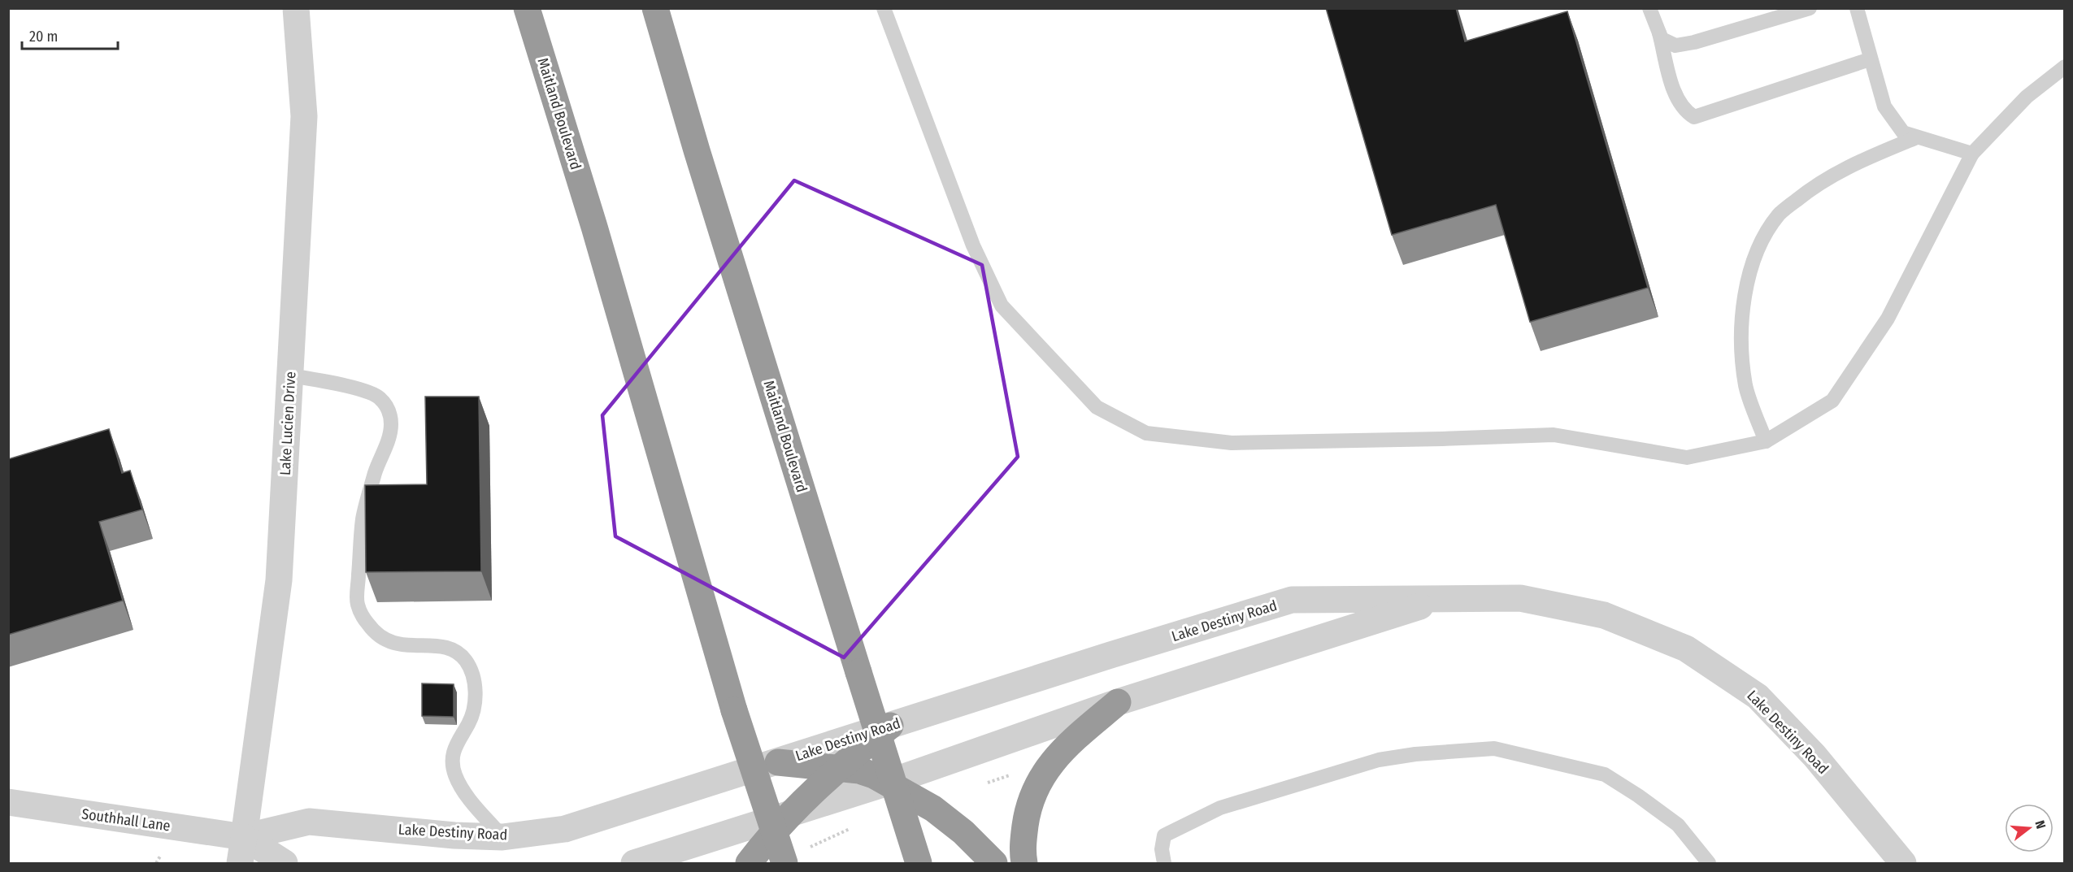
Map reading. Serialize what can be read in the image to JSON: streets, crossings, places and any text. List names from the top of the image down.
{
  "streets": {
    "highway": ["Maitland Boulevard"],
    "street": ["Lake Lucien Drive", "Lake Destiny Road", "Southhall Lane"]
  },
  "crossings": [
    ["Lake Lucien Drive", "Lake Destiny Road"],
    ["Lake Lucien Drive", "Southhall Lane"],
    ["Lake Destiny Road", "Southhall Lane"]
  ],
  "scale_bar": "20 m",
  "north": "right"
}
